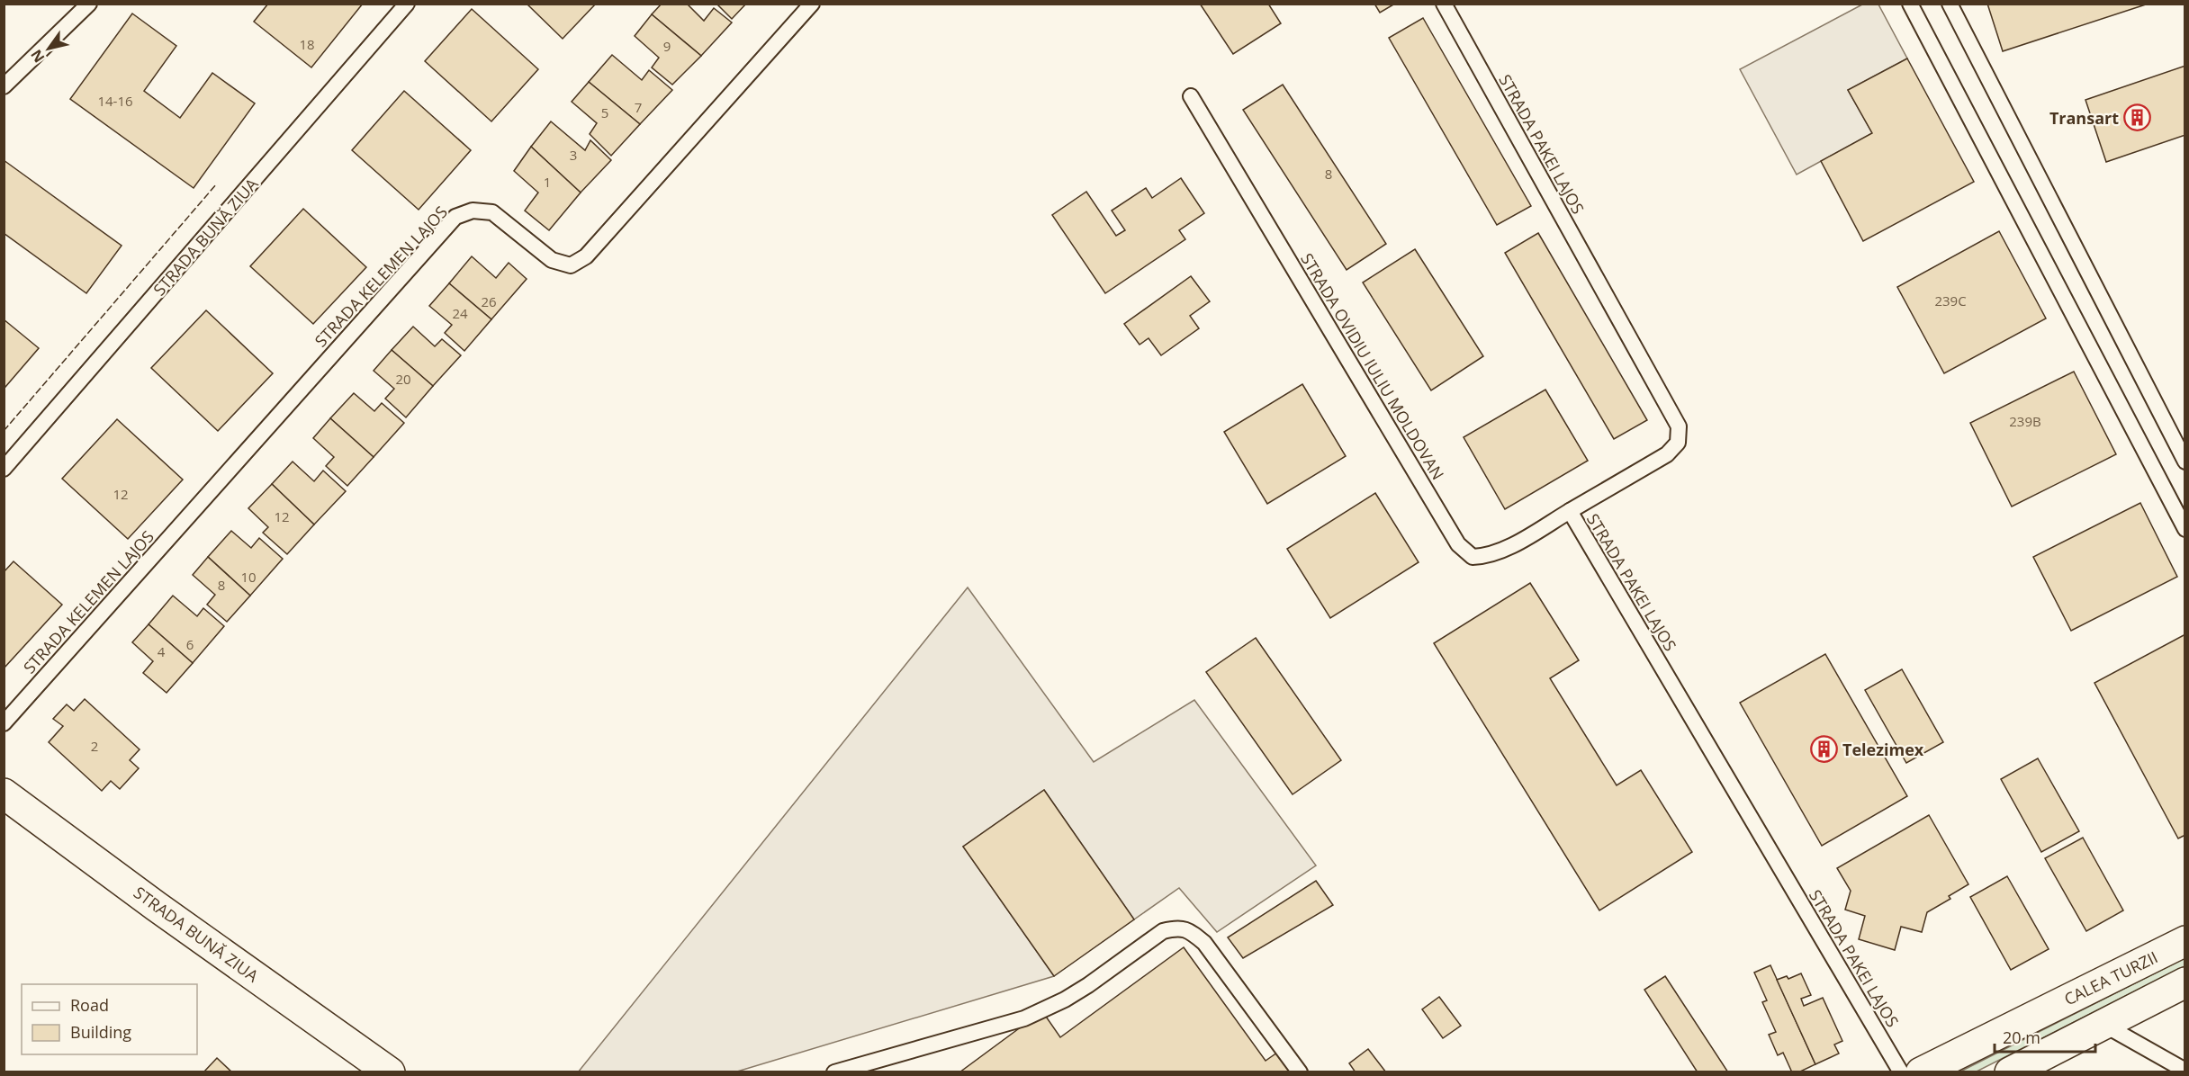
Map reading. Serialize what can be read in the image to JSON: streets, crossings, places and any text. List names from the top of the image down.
{
  "streets": {
    "main road": ["STRADA BUNĂ ZIUA", "CALEA TURZII"],
    "lane": ["STRADA PAKEI LAJOS", "STRADA KELEMEN LAJOS", "STRADA OVIDIU IULIU MOLDOVAN"]
  },
  "crossings": [
    ["STRADA PAKEI LAJOS", "STRADA OVIDIU IULIU MOLDOVAN"]
  ],
  "places": {
    "building": ["Transart", "Telezimex"]
  },
  "house_numbers": [
    "18",
    "9",
    "14-16",
    "7",
    "5",
    "3",
    "8",
    "1",
    "239C",
    "26",
    "24",
    "20",
    "239B",
    "12",
    "12",
    "10",
    "8",
    "6",
    "4",
    "2"
  ],
  "legend": ["Road", "Building"],
  "scale_bar": "20 m",
  "north": "bottom left"
}
